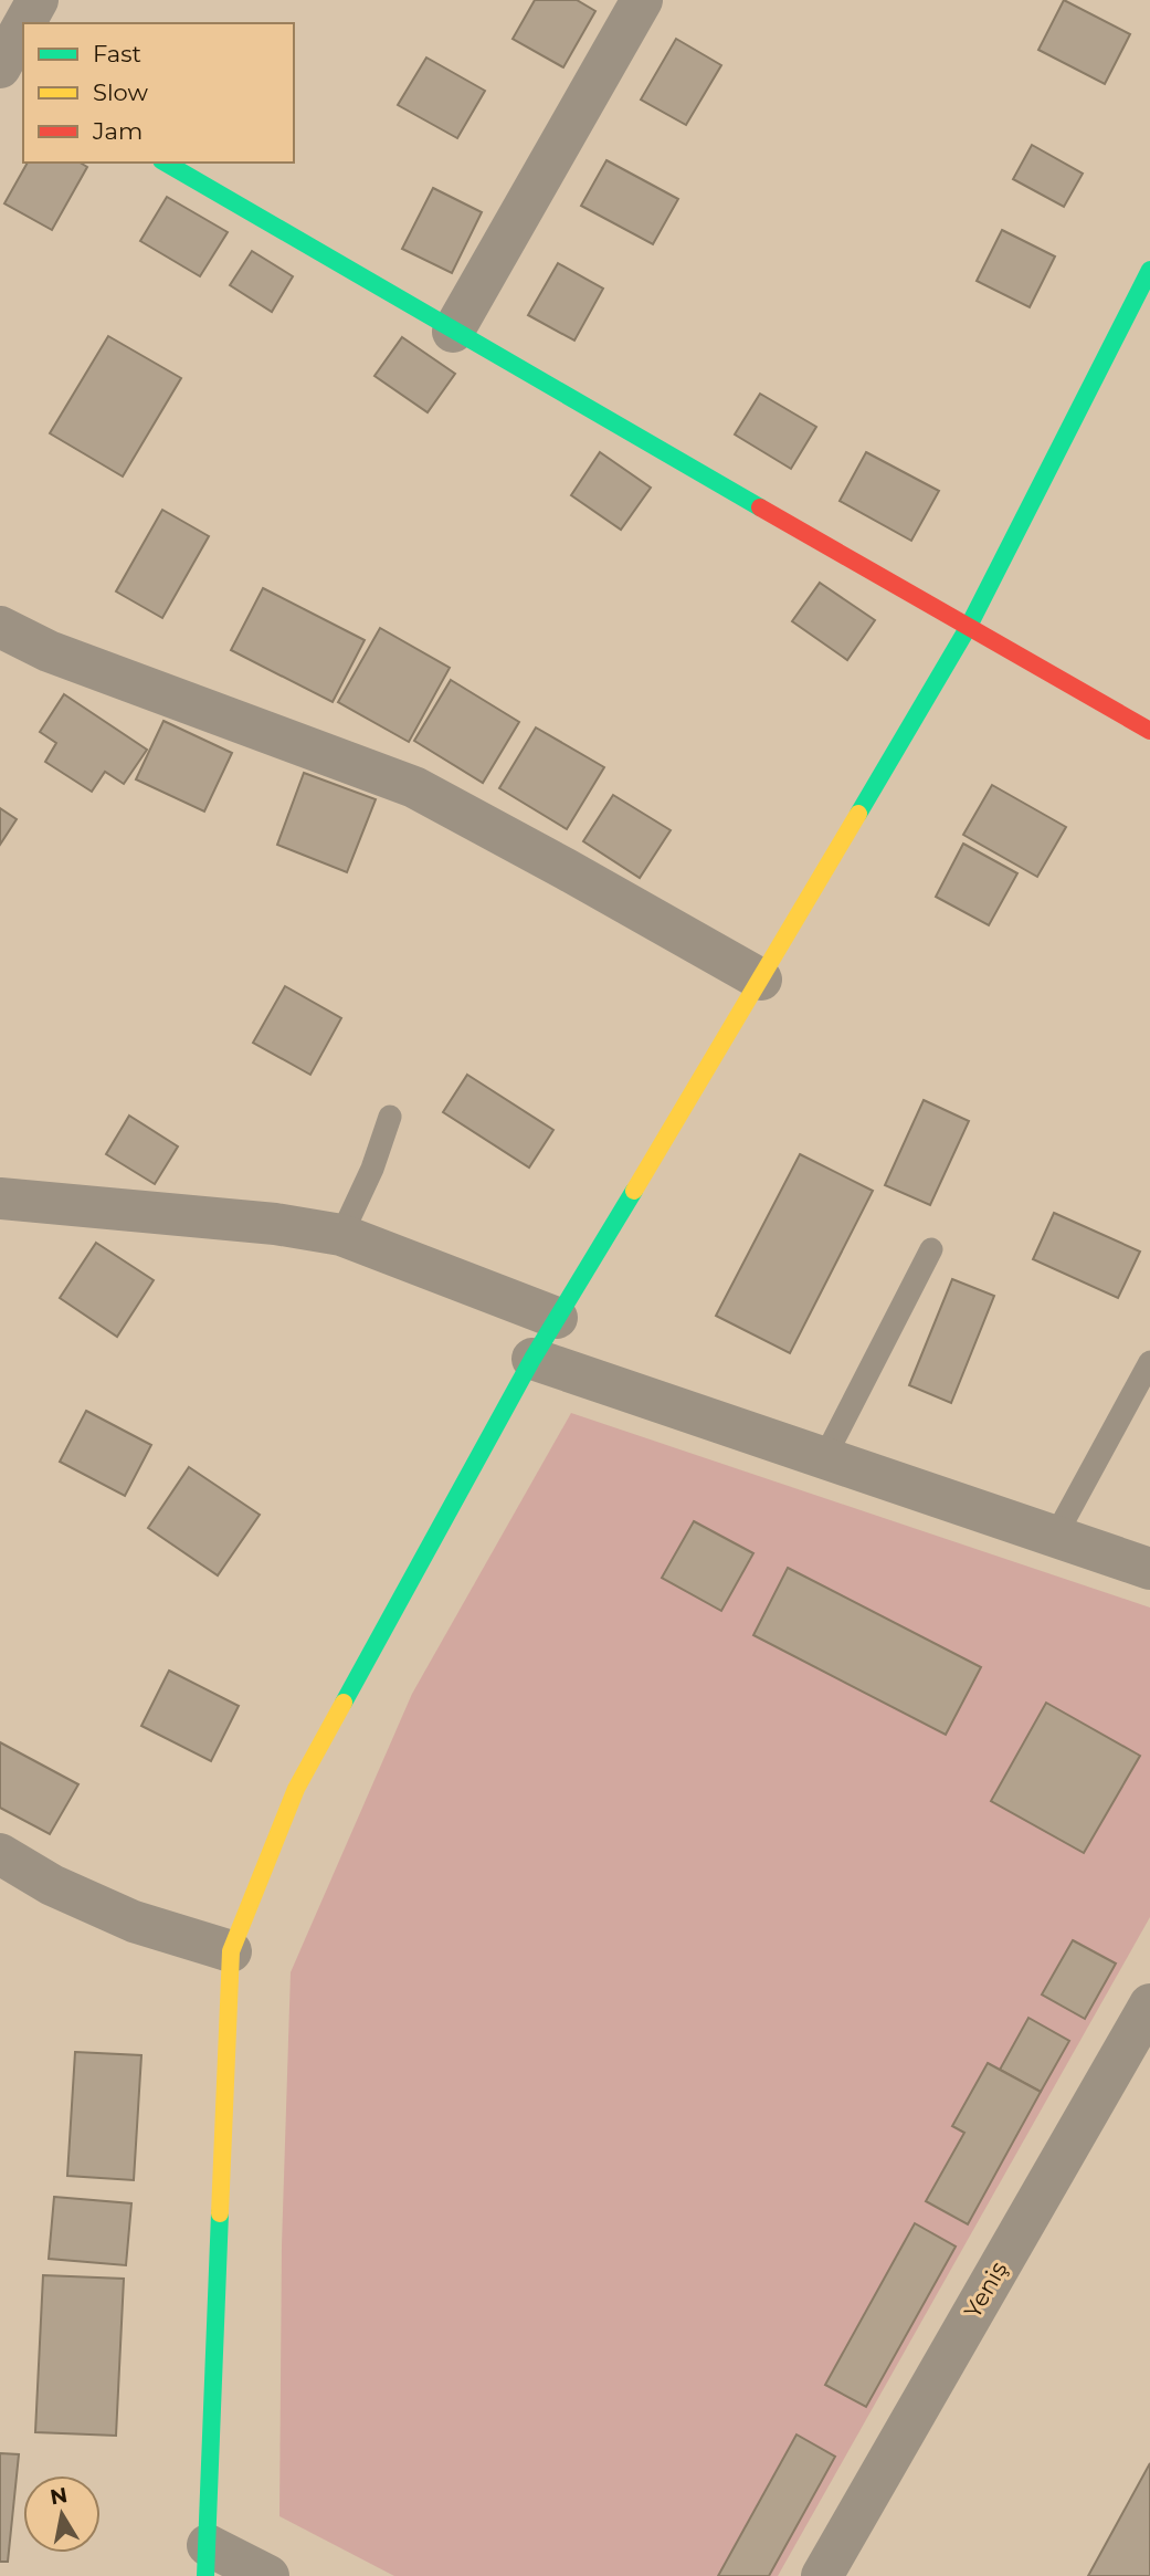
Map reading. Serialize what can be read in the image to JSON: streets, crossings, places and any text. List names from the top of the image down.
{
  "streets": {
    "street": ["Yeniş"]
  },
  "legend": ["Fast", "Slow", "Jam"],
  "north": "top"
}
